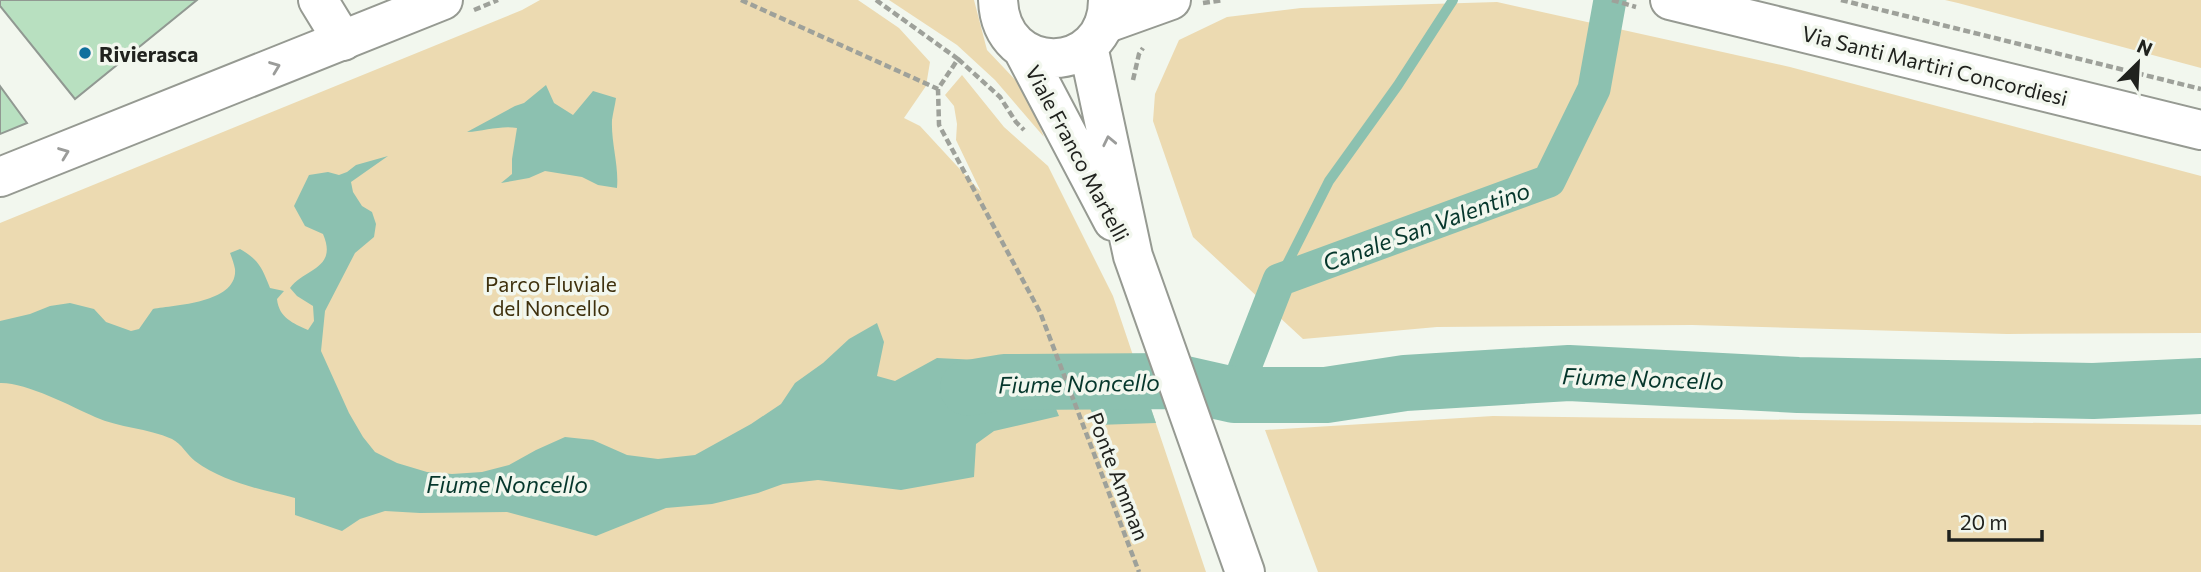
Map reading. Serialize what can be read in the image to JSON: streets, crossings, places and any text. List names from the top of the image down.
{
  "streets": {
    "main road": ["Via Santi Martiri Concordiesi", "Viale Franco Martelli"],
    "path": ["Ponte Amman"]
  },
  "water": ["Canale San Valentino", "Fiume Noncello"],
  "parks": ["Parco Fluviale del Noncello"],
  "places": ["Rivierasca"],
  "scale_bar": "20 m",
  "north": "top right"
}
